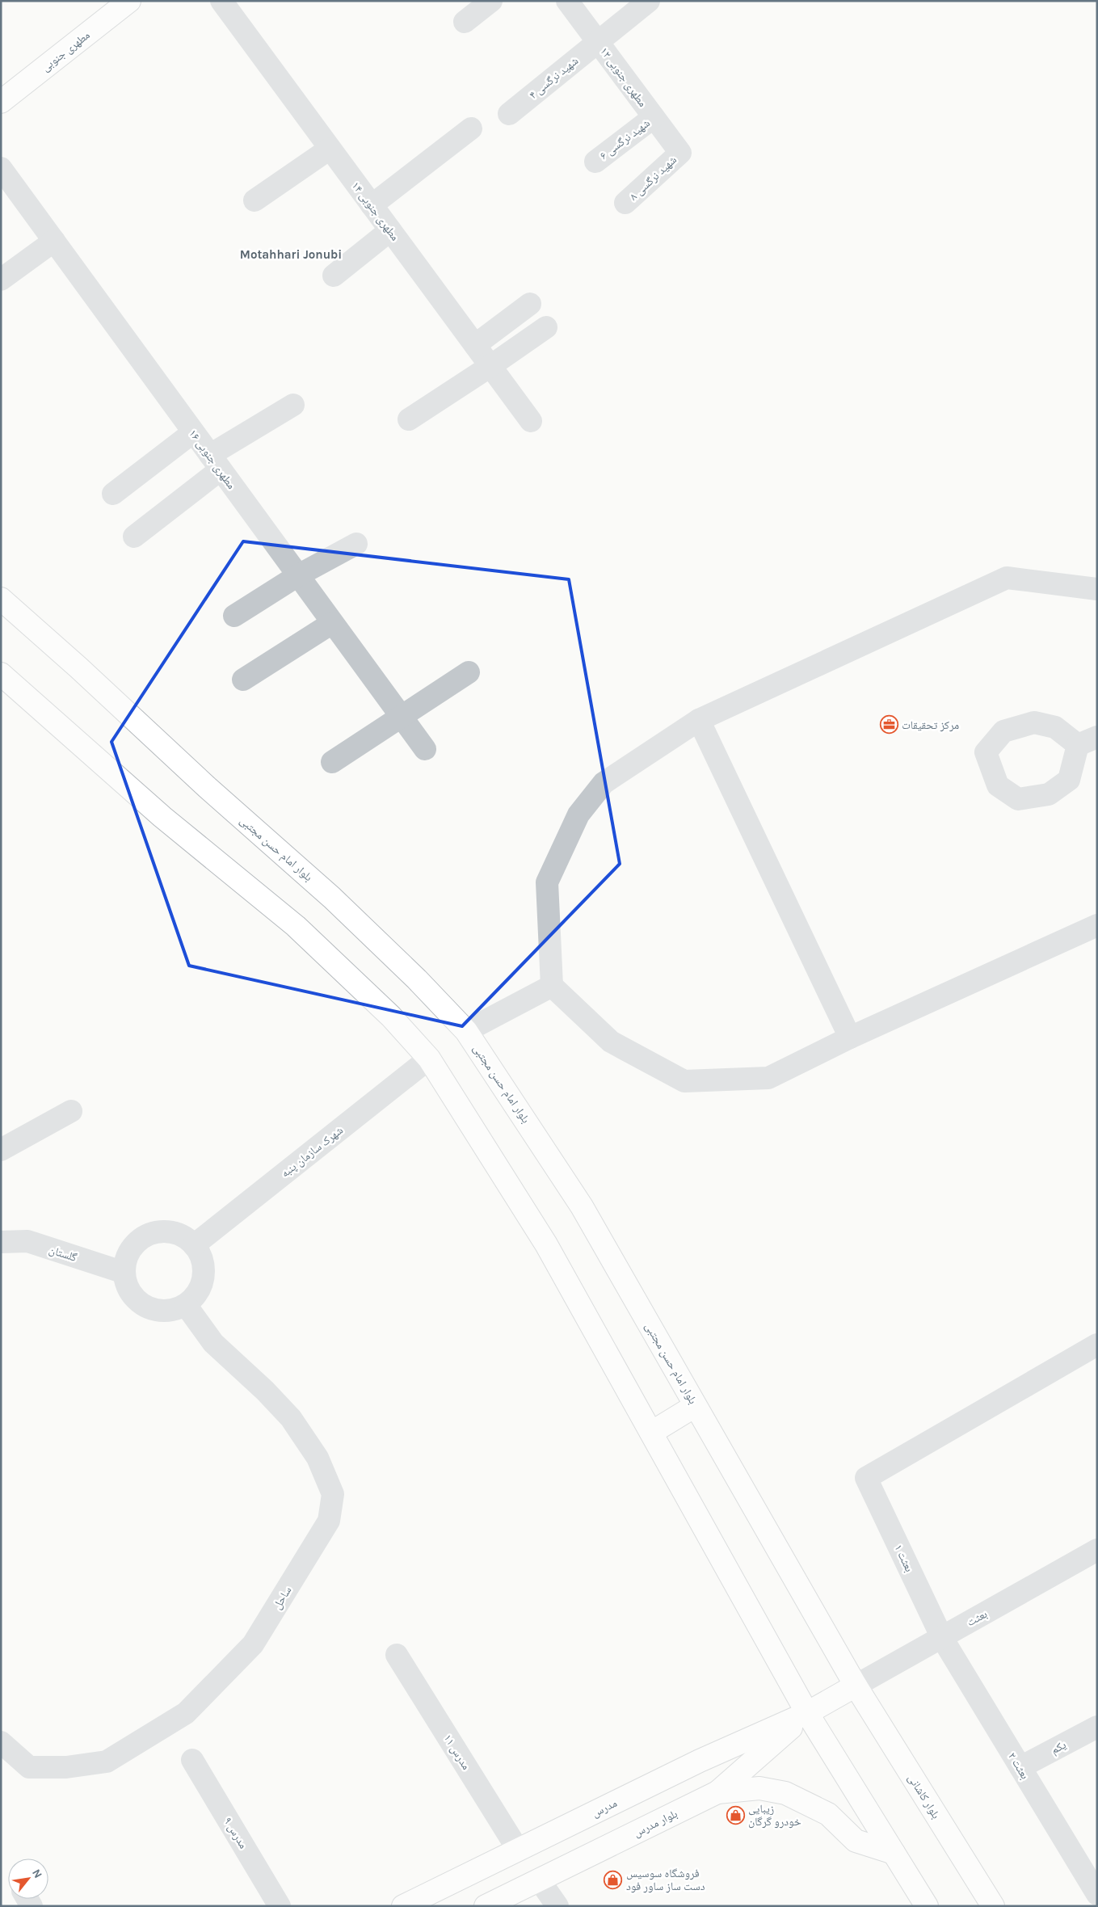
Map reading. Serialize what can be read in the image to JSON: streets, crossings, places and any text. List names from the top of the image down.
{
  "streets": {
    "main road": [
      "مطهری جنوبی",
      "بلوار امام حسن مجتبی",
      "بلوار کاشانی",
      "مدرس",
      "بلوار مدرس"
    ],
    "street": [
      "۱۲ مطهری جنوبی",
      "۴ شهید نرگسی",
      "۶ شهید نرگسی",
      "۸ شهید نرگسی",
      "۱۴ مطهری جنوبی",
      "۱۶ مطهری جنوبی",
      "شهرک سازمان پنبه",
      "گلستان",
      "۱ بعثت",
      "ساحل",
      "بعثت",
      "یکم",
      "مدرس ۱۱",
      "۲ بعثت",
      "مدرس ۹"
    ]
  },
  "crossings": [
    ["۱۲ مطهری جنوبی", "۴ شهید نرگسی"],
    ["۱۲ مطهری جنوبی", "۶ شهید نرگسی"],
    ["۱۲ مطهری جنوبی", "۸ شهید نرگسی"],
    ["بلوار امام حسن مجتبی", "بعثت"],
    ["بلوار امام حسن مجتبی", "بلوار کاشانی"],
    ["شهرک سازمان پنبه", "گلستان"],
    ["شهرک سازمان پنبه", "ساحل"],
    ["گلستان", "ساحل"],
    ["۱ بعثت", "بعثت"],
    ["۱ بعثت", "۲ بعثت"],
    ["بعثت", "۲ بعثت"],
    ["بعثت", "بلوار کاشانی"],
    ["یکم", "۲ بعثت"],
    ["مدرس ۱۱", "مدرس"],
    ["مدرس", "بلوار مدرس"]
  ],
  "districts": ["Motahhari Jonubi"],
  "places": {
    "office": ["مرکز تحقیقات"],
    "shop": ["زیبایی خودرو گرگان", "فروشگاه سوسیس دست ساز ساور فود"]
  },
  "north": "top right"
}
